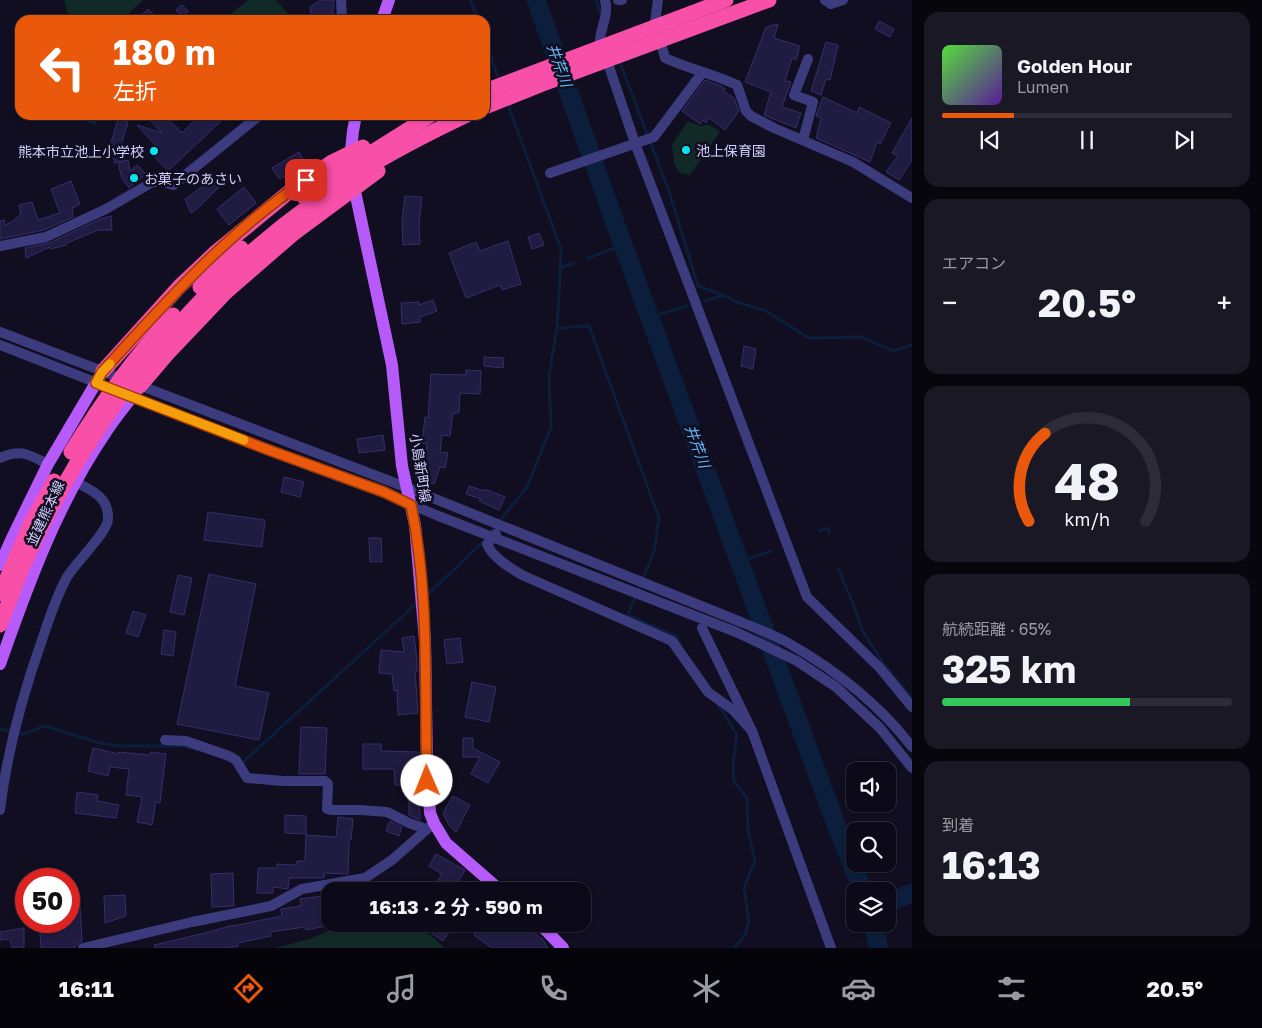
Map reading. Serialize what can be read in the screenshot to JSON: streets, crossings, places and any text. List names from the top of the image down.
{
  "streets": {
    "main road": ["小島新町線", "並建熊本線"]
  },
  "water": ["井芹川"],
  "places": ["池上保育園", "熊本市立池上小学校", "お菓子のあさい"],
  "page": {
    "turn": ["180 m", "左折"],
    "song": ["Golden Hour", "Lumen"],
    "tile": [
      "エアコン",
      ["航続距離 · 65%", "325 km"],
      ["到着", "16:13"]
    ],
    "heat": ["−", "20.5°", "+"],
    "limit": "50",
    "trip": "16:13 · 2 分 · 590 m",
    "tabs": ["16:11", "20.5°"],
    "gauge": ["48", "km/h"]
  }
}
